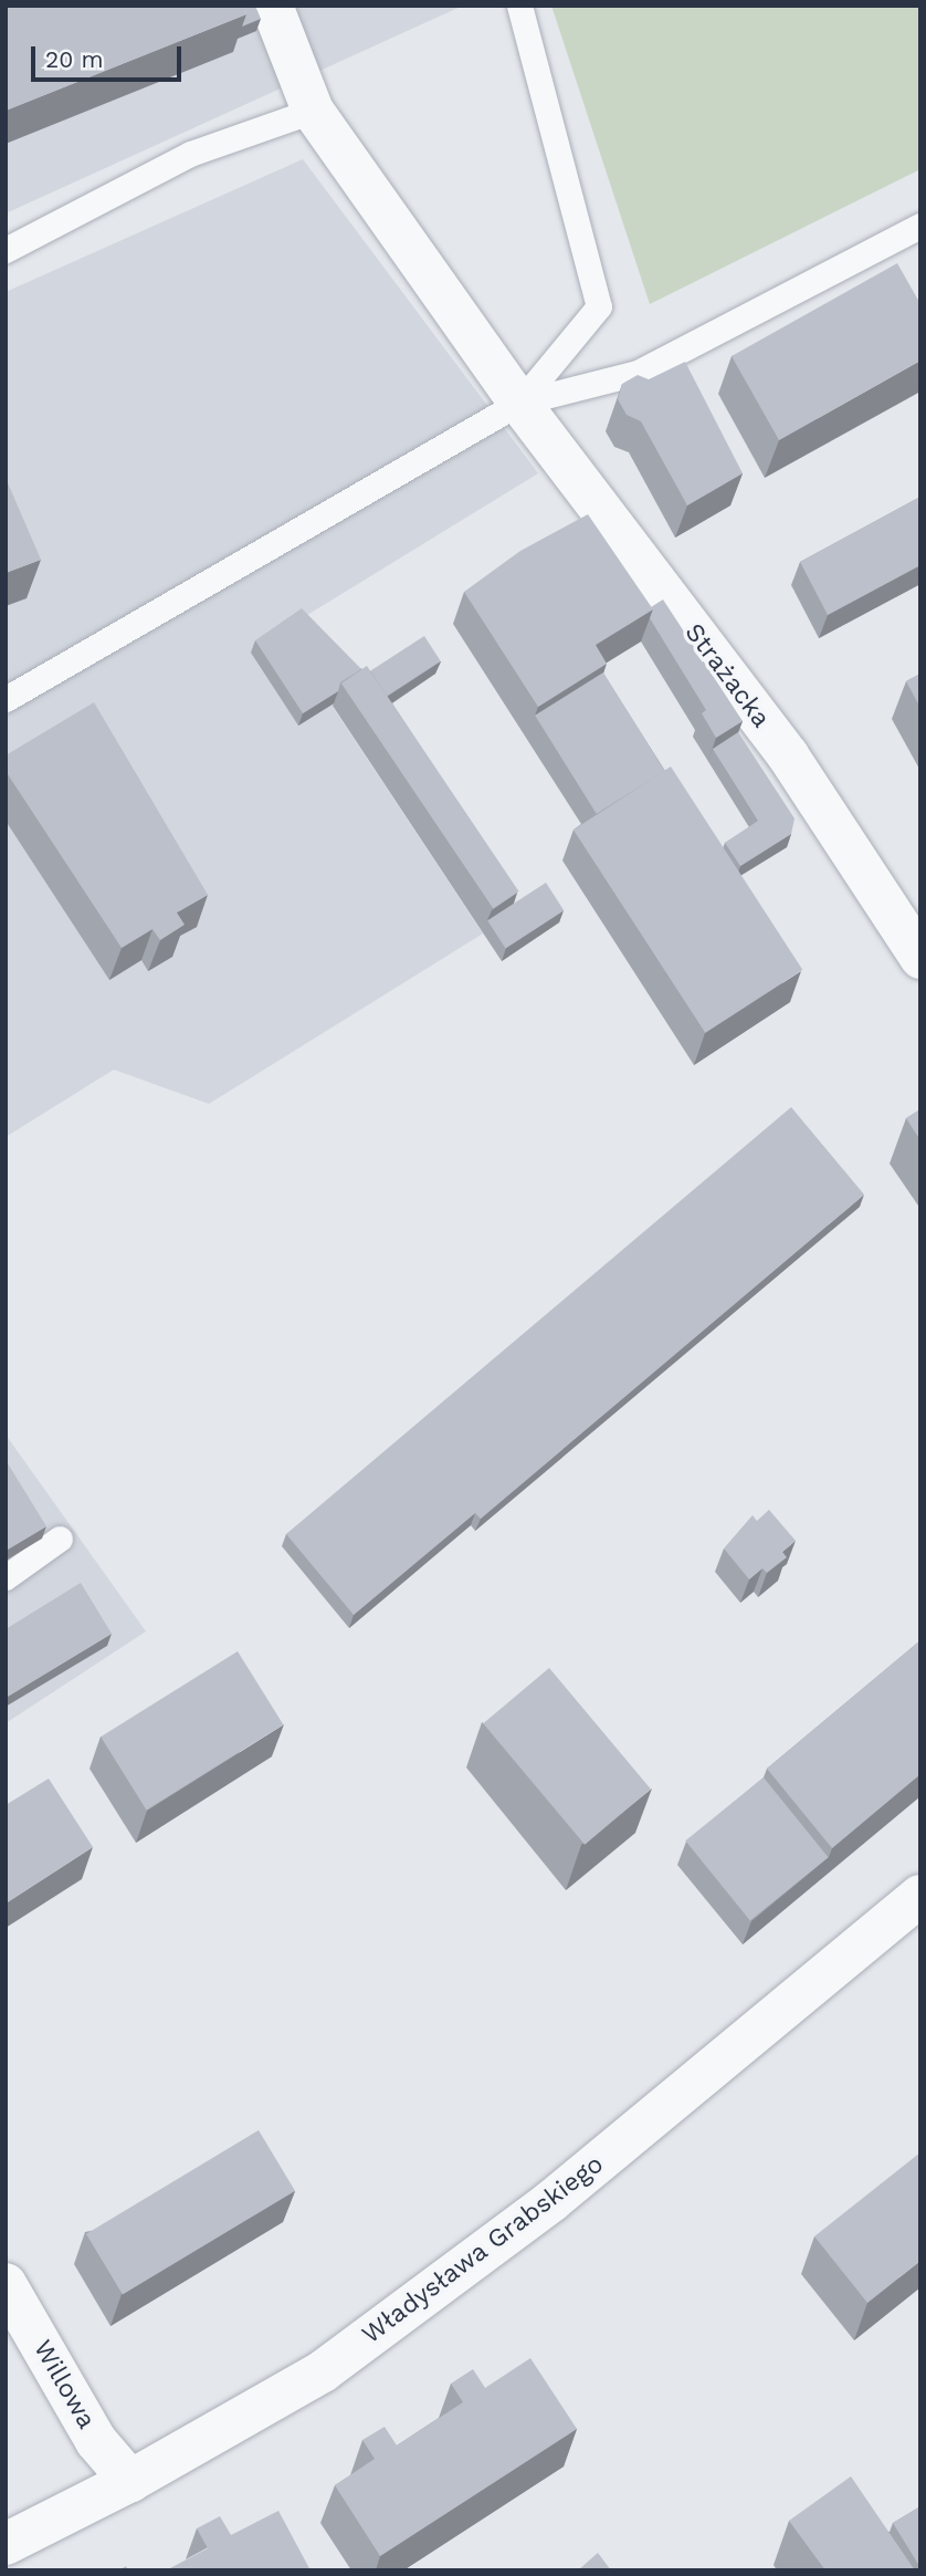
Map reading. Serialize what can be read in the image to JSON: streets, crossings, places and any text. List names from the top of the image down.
{
  "streets": {
    "street": ["Strażacka", "Władysława Grabskiego", "Willowa"]
  },
  "crossings": [
    ["Władysława Grabskiego", "Willowa"]
  ],
  "scale_bar": "20 m"
}
